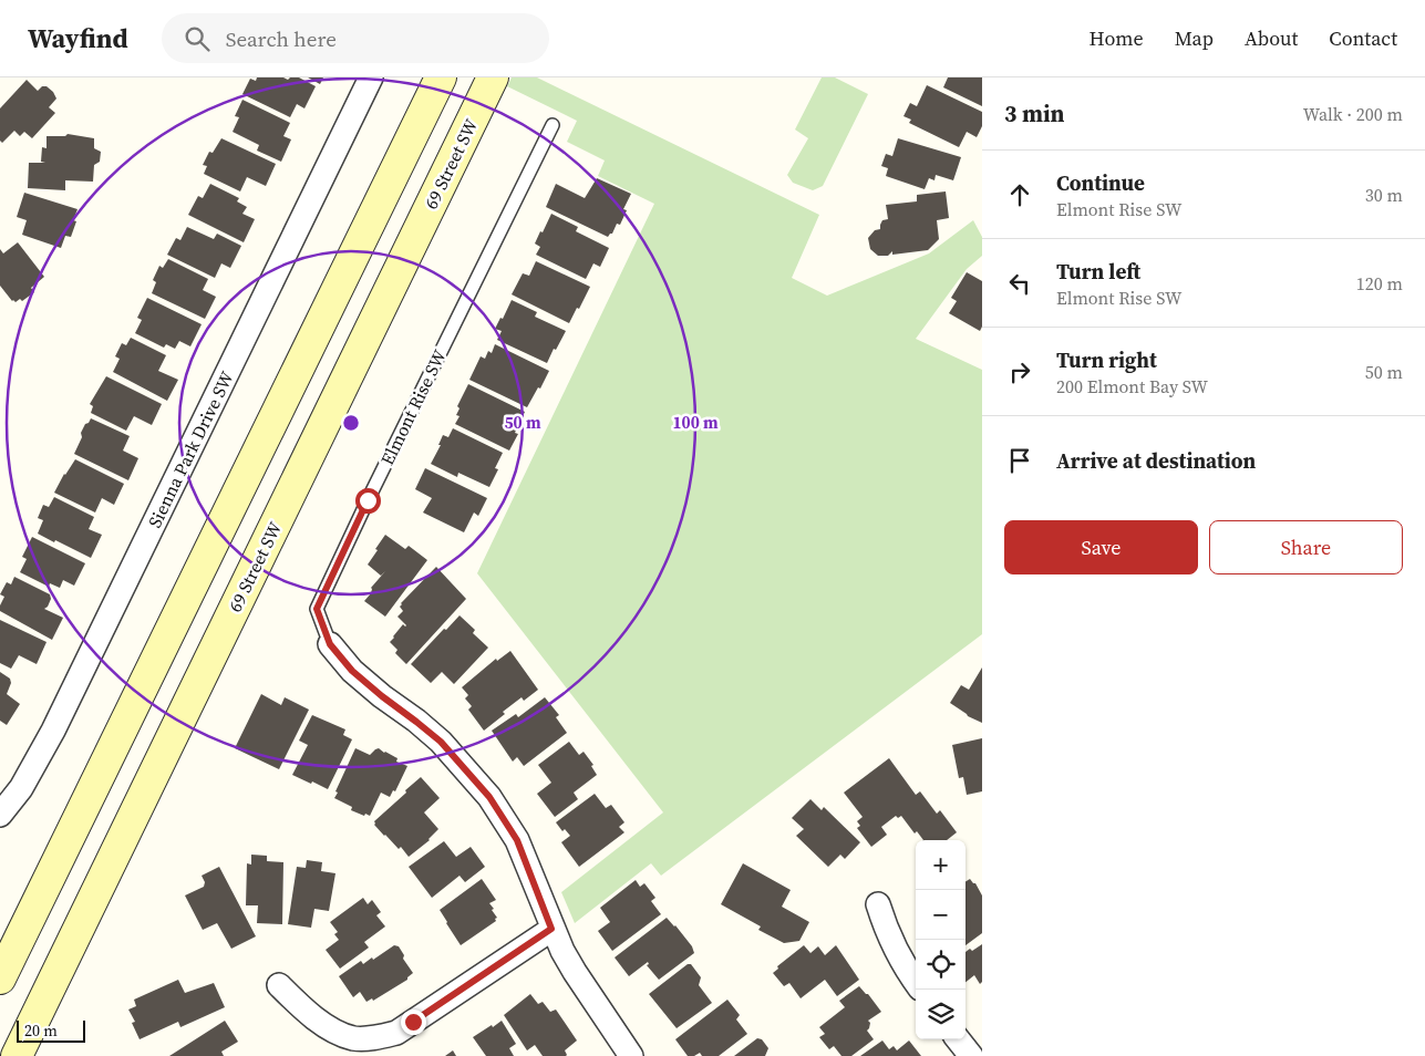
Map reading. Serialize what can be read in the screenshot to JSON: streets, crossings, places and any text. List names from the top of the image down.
{
  "streets": {
    "main road": ["69 Street SW"],
    "street": ["Elmont Rise SW", "Sienna Park Drive SW"]
  },
  "scale_bar": "20 m",
  "page": {
    "header": "Wayfind",
    "search": "Search here",
    "nav": [
      "Home",
      "Map",
      "About",
      "Contact"
    ],
    "heading": ["3 min", "Walk · 200 m"],
    "list": [
      ["Continue", "Elmont Rise SW", "30 m"],
      ["Turn left", "Elmont Rise SW", "120 m"],
      ["Turn right", "200 Elmont Bay SW", "50 m"],
      "Arrive at destination"
    ],
    "buttons": ["Save", "Share"],
    "map_buttons": ["+", "−"],
    "scale": "20 m"
  },
  "rings": ["50 m", "100 m"]
}
